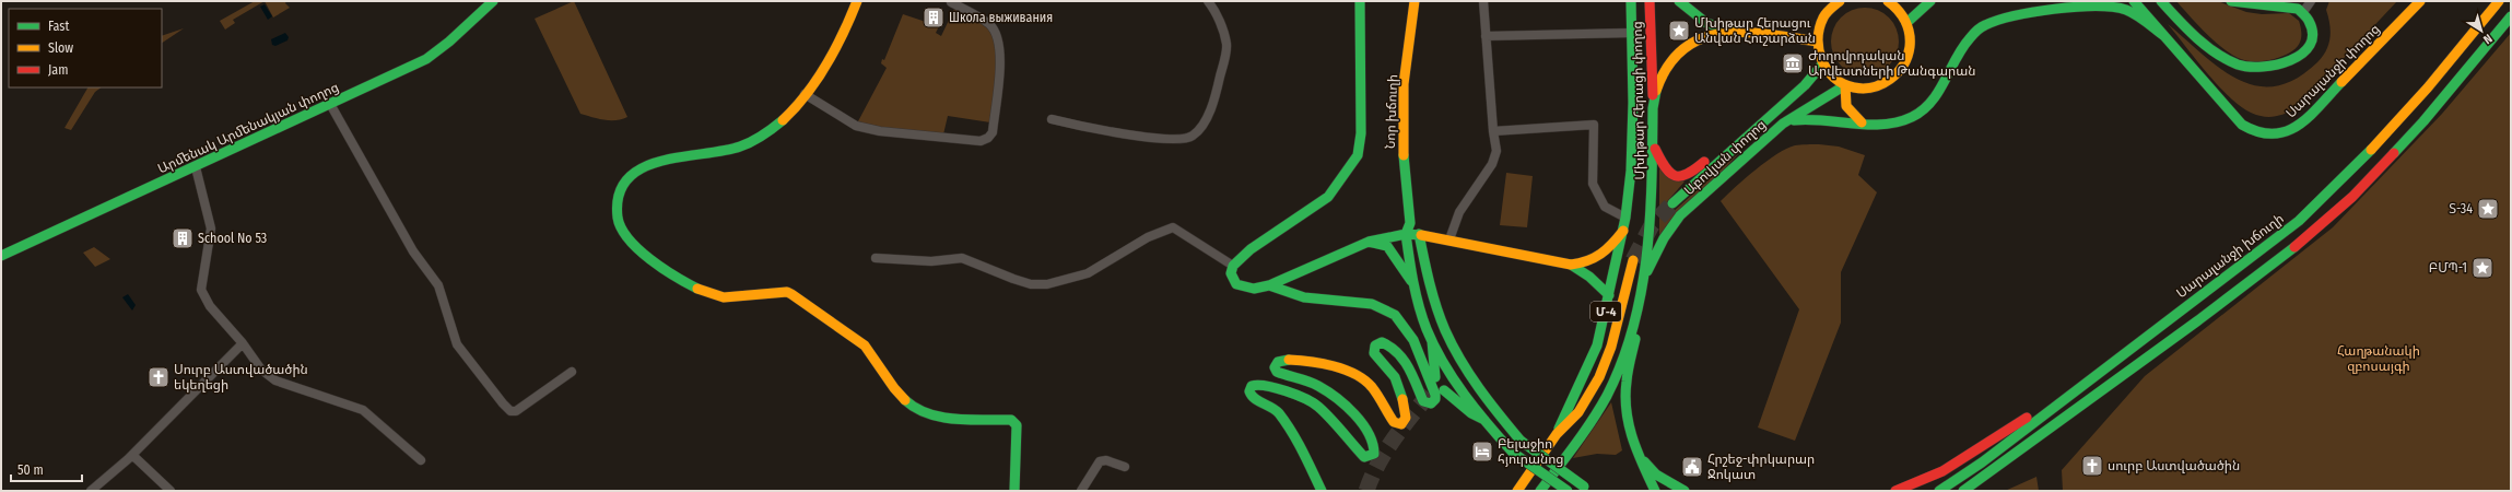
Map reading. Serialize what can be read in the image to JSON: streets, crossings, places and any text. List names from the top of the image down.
{
  "streets": {
    "main road": [
      "Սարալանջի փողոց",
      "Մխիթար Հերացի փողոց",
      "Նոր խճուղի",
      "Արմենակ Արմենակյան փողոց",
      "Աբովյան փողոց",
      "Սարալանջի խճուղի",
      "Մ-4"
    ]
  },
  "crossings": [
    ["Մխիթար Հերացի փողոց", "Աբովյան փողոց"],
    ["Մխիթար Հերացի փողոց", "Մ-4"],
    ["Աբովյան փողոց", "Մ-4"]
  ],
  "parks": ["Հաղթանակի զբոսայգի"],
  "places": {
    "building": ["Школа выживания", "School No 53"],
    "place": ["Մխիթար Հերացու Անվան Հուշարձան", "Տ-34", "ԲՄՊ-1"],
    "museum": ["Ժողովրդական Արվեստների Թանգարան"],
    "church": ["Սուրբ Աստվածածին եկեղեցի", "սուրբ Աստվածածին"],
    "hotel": ["Բելաջիո հյուրանոց"],
    "public building": ["Հրշեջ-փրկարար Ջոկատ"]
  },
  "legend": ["Fast", "Slow", "Jam"],
  "scale_bar": "50 m",
  "north": "bottom right"
}
